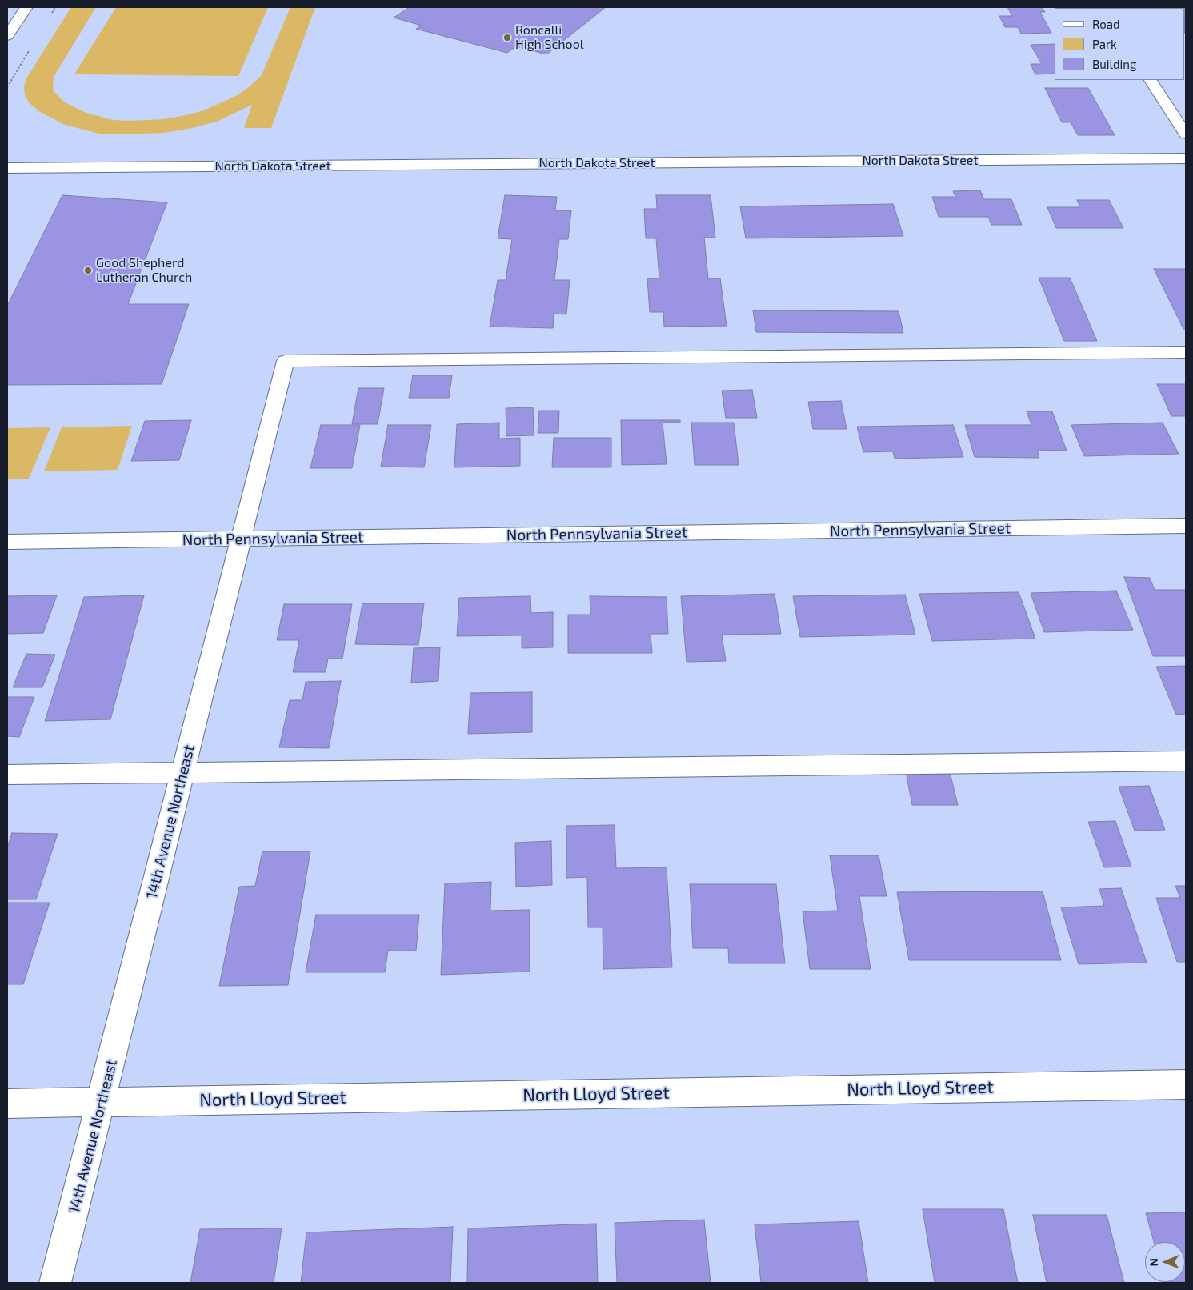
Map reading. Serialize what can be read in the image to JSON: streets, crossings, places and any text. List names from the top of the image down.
{
  "streets": {
    "street": [
      "North Dakota Street",
      "North Pennsylvania Street",
      "14th Avenue Northeast",
      "North Lloyd Street"
    ]
  },
  "crossings": [
    ["North Pennsylvania Street", "14th Avenue Northeast"],
    ["14th Avenue Northeast", "North Lloyd Street"]
  ],
  "places": ["Roncalli High School", "Good Shepherd Lutheran Church"],
  "legend": ["Road", "Park", "Building"],
  "north": "left"
}
